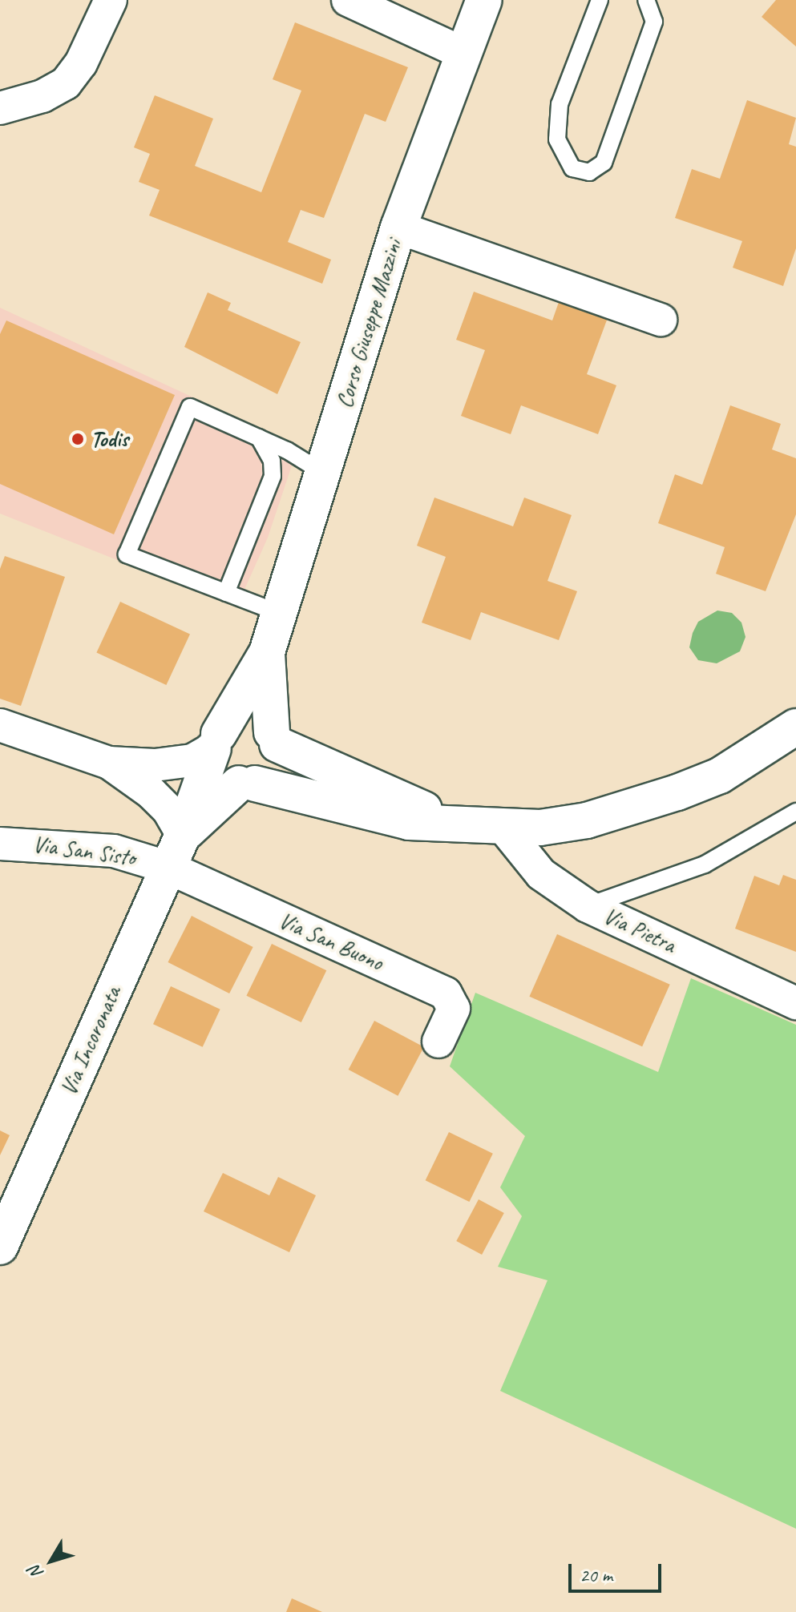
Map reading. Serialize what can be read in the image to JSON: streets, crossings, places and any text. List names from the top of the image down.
{
  "streets": {
    "main road": ["Corso Giuseppe Mazzini", "Via Incoronata"],
    "street": ["Via San Sisto", "Via Pietra", "Via San Buono"]
  },
  "crossings": [
    ["Corso Giuseppe Mazzini", "Via Incoronata"],
    ["Via San Sisto", "Via San Buono"],
    ["Via San Sisto", "Via Incoronata"],
    ["Via San Buono", "Via Incoronata"]
  ],
  "places": ["Todis"],
  "scale_bar": "20 m",
  "north": "bottom left"
}
